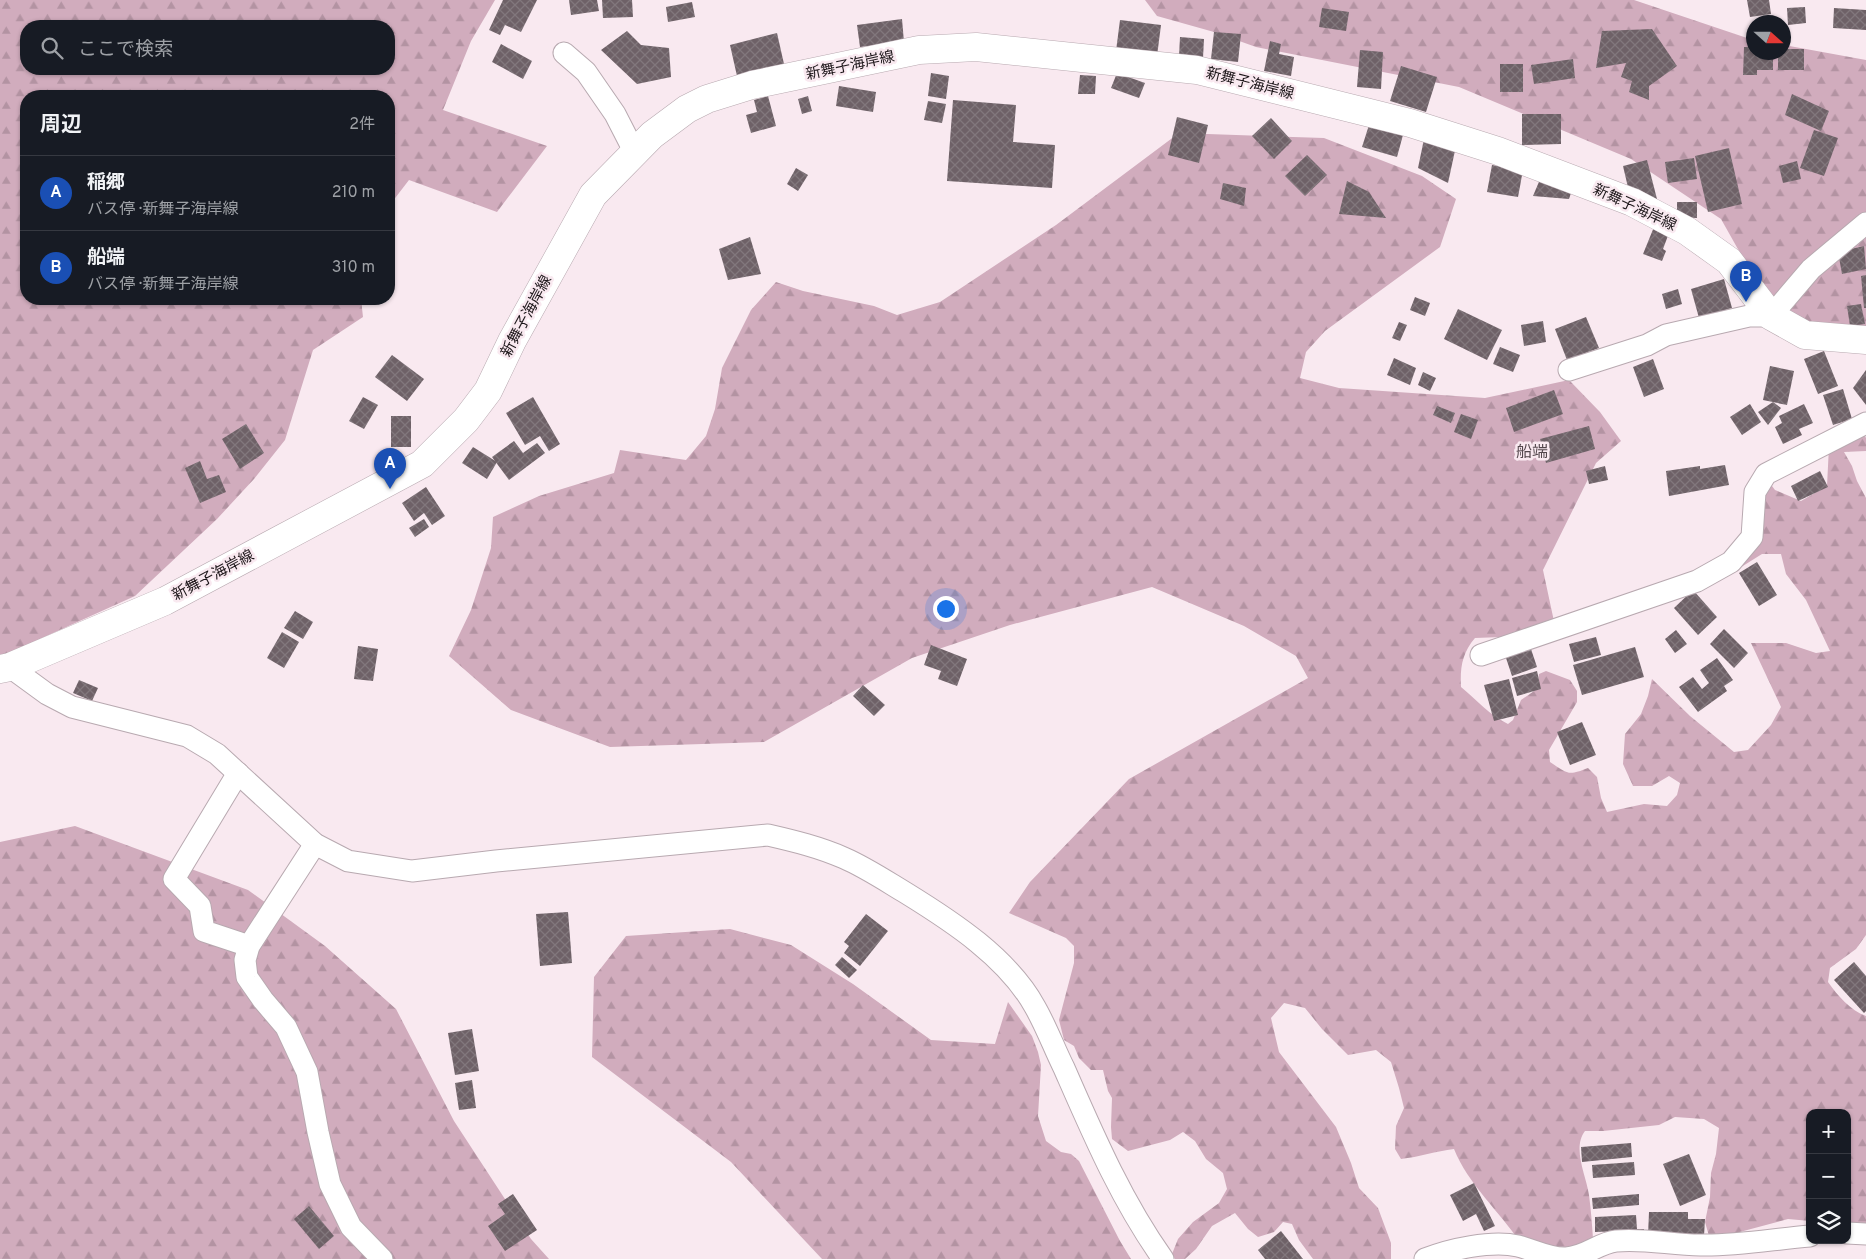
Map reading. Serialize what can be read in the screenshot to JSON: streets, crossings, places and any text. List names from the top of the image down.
{
  "streets": {
    "main road": ["新舞子海岸線"]
  },
  "districts": ["船端"],
  "north": "right",
  "page": {
    "search": "ここで検索",
    "heading": ["周辺", "2件"],
    "list": [
      {
        "mark": "A",
        "name": "稲郷",
        "note": "バス停 · 新舞子海岸線",
        "value": "210 m"
      },
      {
        "mark": "B",
        "name": "船端",
        "note": "バス停 · 新舞子海岸線",
        "value": "310 m"
      }
    ],
    "pins": ["B", "A"],
    "map_buttons": ["+", "−"]
  }
}
